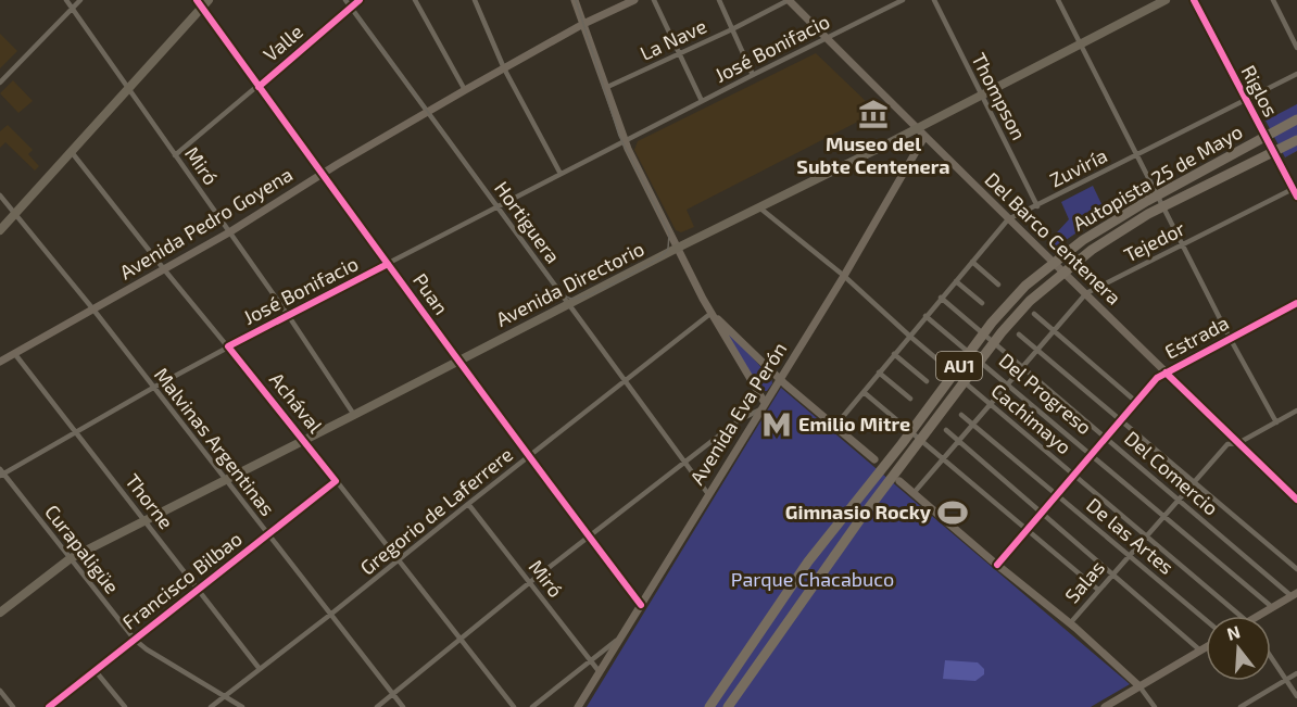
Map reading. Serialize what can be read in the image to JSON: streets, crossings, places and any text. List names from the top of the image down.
{
  "streets": {
    "highway": ["Autopista 25 de Mayo", "AU1"],
    "main road": ["Avenida Directorio"],
    "street": [
      "La Nave",
      "Valle",
      "José Bonifacio",
      "Riglos",
      "Thompson",
      "Miró",
      "Zuviría",
      "Hortiguera",
      "Avenida Pedro Goyena",
      "Del Barco Centenera",
      "Tejedor",
      "Puan",
      "Estrada",
      "Del Progreso",
      "Achával",
      "Avenida Eva Perón",
      "Cachimayo",
      "Malvinas Argentinas",
      "Del Comercio",
      "Thorne",
      "Gregorio de Laferrere",
      "De las Artes",
      "Curapaligüe",
      "Francisco Bilbao",
      "Salas"
    ]
  },
  "crossings": [
    ["La Nave", "Del Barco Centenera"],
    ["Valle", "Miró"],
    ["Valle", "Hortiguera"],
    ["Valle", "Puan"],
    ["José Bonifacio", "Miró"],
    ["José Bonifacio", "Hortiguera"],
    ["José Bonifacio", "Del Barco Centenera"],
    ["José Bonifacio", "Puan"],
    ["José Bonifacio", "Achával"],
    ["José Bonifacio", "Malvinas Argentinas"],
    ["José Bonifacio", "Thorne"],
    ["José Bonifacio", "Curapaligüe"],
    ["Riglos", "Zuviría"],
    ["Riglos", "Tejedor"],
    ["Thompson", "Zuviría"],
    ["Thompson", "Avenida Directorio"],
    ["Miró", "Avenida Pedro Goyena"],
    ["Miró", "Avenida Directorio"],
    ["Miró", "Avenida Eva Perón"],
    ["Miró", "Gregorio de Laferrere"],
    ["Zuviría", "Del Barco Centenera"],
    ["Zuviría", "Del Progreso"],
    ["Zuviría", "Cachimayo"],
    ["Zuviría", "Del Comercio"],
    ["Hortiguera", "Avenida Pedro Goyena"],
    ["Hortiguera", "Avenida Directorio"],
    ["Hortiguera", "Avenida Eva Perón"],
    ["Hortiguera", "Gregorio de Laferrere"],
    ["Avenida Pedro Goyena", "Puan"],
    ["Avenida Pedro Goyena", "Achával"],
    ["Avenida Pedro Goyena", "Malvinas Argentinas"],
    ["Avenida Pedro Goyena", "Thorne"],
    ["Del Barco Centenera", "Tejedor"],
    ["Del Barco Centenera", "Avenida Directorio"],
    ["Del Barco Centenera", "Estrada"],
    ["Del Barco Centenera", "Avenida Eva Perón"],
    ["Del Barco Centenera", "Salas"],
    ["Tejedor", "Del Progreso"],
    ["Tejedor", "Cachimayo"],
    ["Tejedor", "Del Comercio"],
    ["Tejedor", "De las Artes"],
    ["Avenida Directorio", "Puan"],
    ["Avenida Directorio", "Achával"],
    ["Avenida Directorio", "Cachimayo"],
    ["Avenida Directorio", "Malvinas Argentinas"],
    ["Avenida Directorio", "Thorne"],
    ["Avenida Directorio", "Curapaligüe"],
    ["Puan", "Avenida Eva Perón"],
    ["Puan", "Gregorio de Laferrere"],
    ["Estrada", "Del Progreso"],
    ["Estrada", "Cachimayo"],
    ["Estrada", "Del Comercio"],
    ["Estrada", "De las Artes"],
    ["Del Progreso", "Salas"],
    ["Achával", "Gregorio de Laferrere"],
    ["Achával", "Francisco Bilbao"],
    ["Avenida Eva Perón", "Cachimayo"],
    ["Cachimayo", "Salas"],
    ["Malvinas Argentinas", "Gregorio de Laferrere"],
    ["Malvinas Argentinas", "Francisco Bilbao"],
    ["Del Comercio", "Salas"],
    ["Thorne", "Gregorio de Laferrere"],
    ["Thorne", "Francisco Bilbao"],
    ["Gregorio de Laferrere", "Curapaligüe"],
    ["De las Artes", "Salas"],
    ["Curapaligüe", "Francisco Bilbao"]
  ],
  "parks": ["Parque Chacabuco"],
  "places": {
    "museum": ["Museo del Subte Centenera"],
    "metro station": ["Emilio Mitre"],
    "sports": ["Gimnasio Rocky"]
  },
  "north": "top"
}
